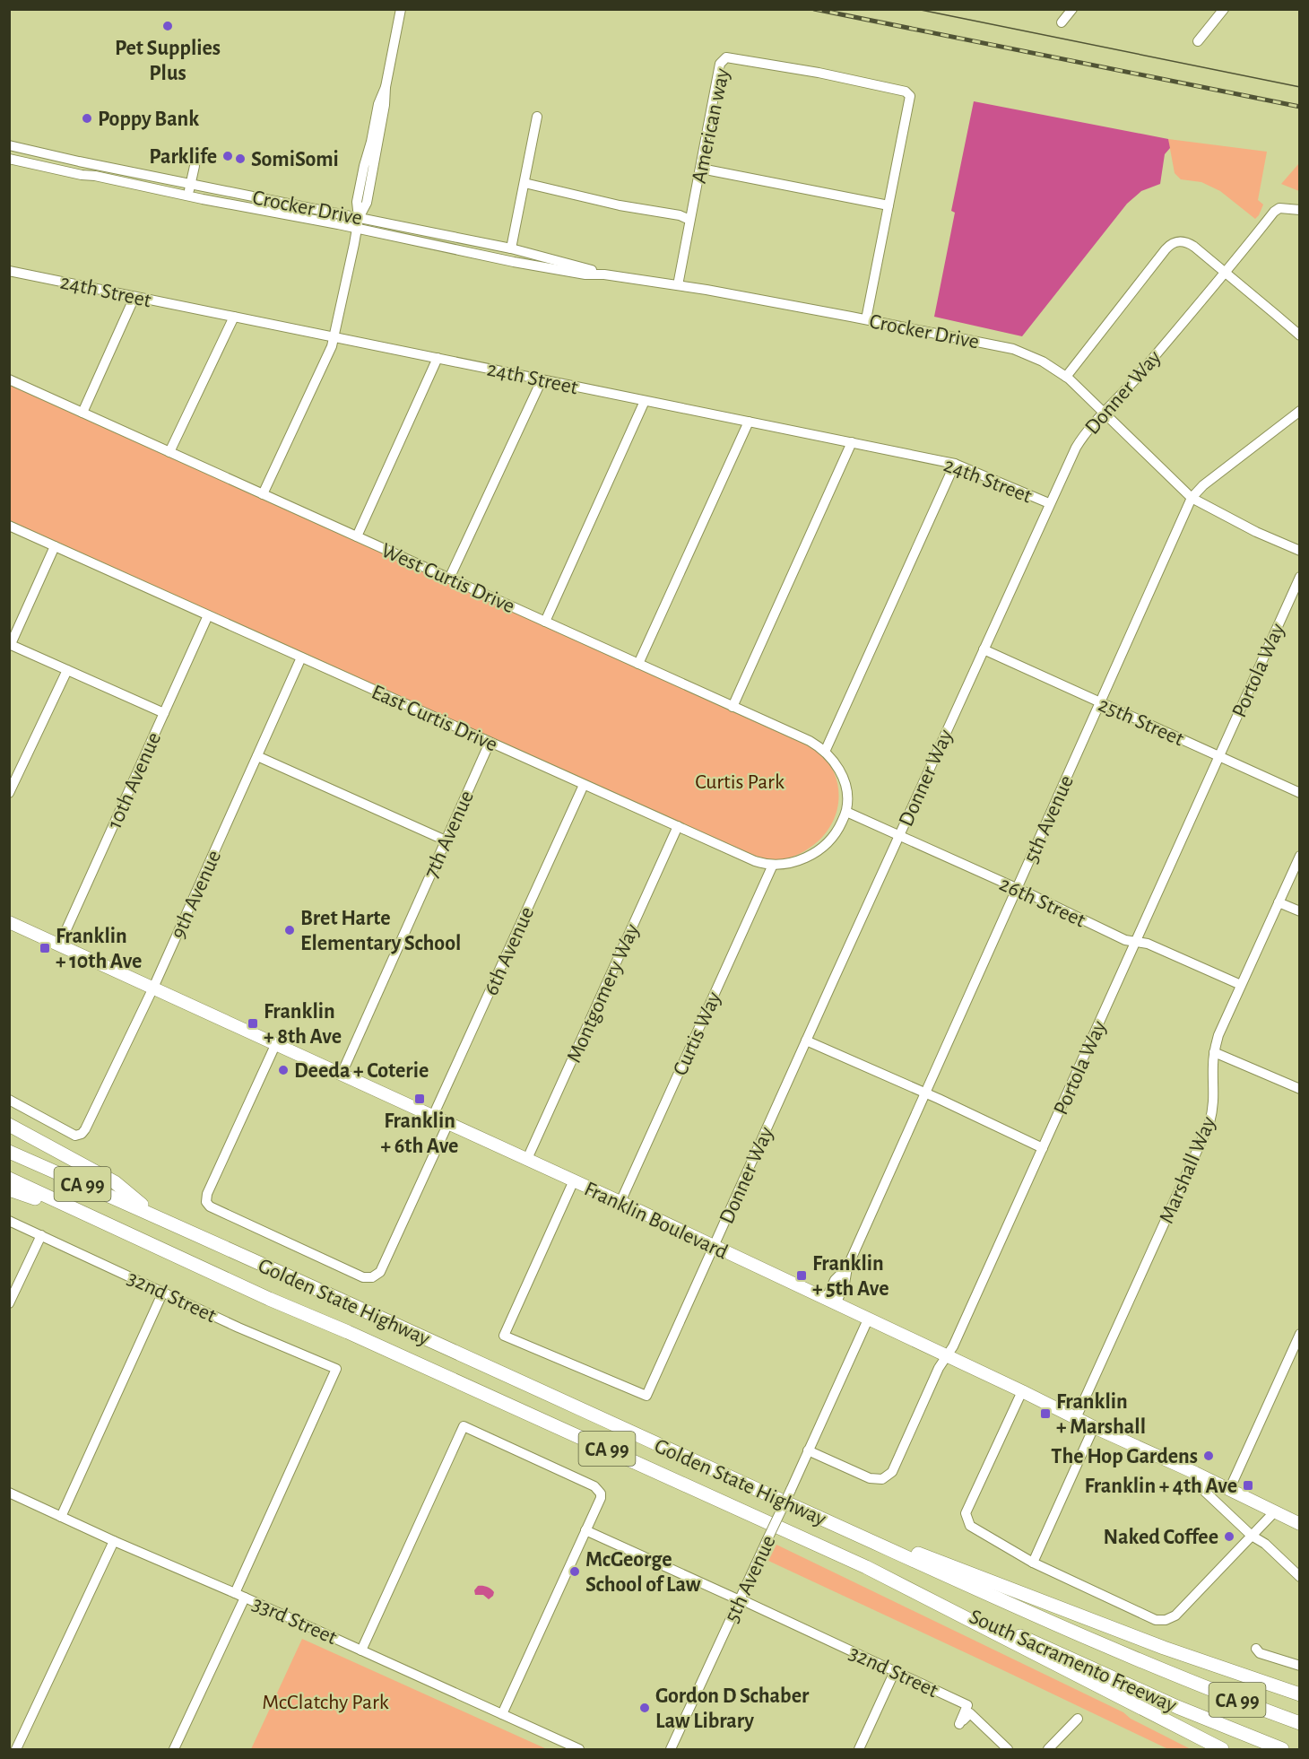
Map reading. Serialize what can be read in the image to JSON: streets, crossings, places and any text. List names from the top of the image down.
{
  "streets": {
    "highway": ["CA 99", "Golden State Highway", "South Sacramento Freeway"],
    "main road": ["Franklin Boulevard"],
    "street": [
      "American way",
      "Crocker Drive",
      "24th Street",
      "Donner Way",
      "West Curtis Drive",
      "Portola Way",
      "East Curtis Drive",
      "25th Street",
      "10th Avenue",
      "5th Avenue",
      "7th Avenue",
      "9th Avenue",
      "26th Street",
      "6th Avenue",
      "Montgomery Way",
      "Curtis Way",
      "Marshall Way",
      "32nd Street",
      "33rd Street"
    ]
  },
  "crossings": [
    ["American way", "Crocker Drive"],
    ["Crocker Drive", "Donner Way"],
    ["Crocker Drive", "5th Avenue"],
    ["24th Street", "Donner Way"],
    ["Donner Way", "25th Street"],
    ["Donner Way", "26th Street"],
    ["Donner Way", "Franklin Boulevard"],
    ["West Curtis Drive", "East Curtis Drive"],
    ["West Curtis Drive", "26th Street"],
    ["Portola Way", "25th Street"],
    ["Portola Way", "5th Avenue"],
    ["Portola Way", "26th Street"],
    ["Portola Way", "Franklin Boulevard"],
    ["East Curtis Drive", "10th Avenue"],
    ["East Curtis Drive", "7th Avenue"],
    ["East Curtis Drive", "9th Avenue"],
    ["East Curtis Drive", "26th Street"],
    ["East Curtis Drive", "6th Avenue"],
    ["East Curtis Drive", "Montgomery Way"],
    ["East Curtis Drive", "Curtis Way"],
    ["25th Street", "5th Avenue"],
    ["10th Avenue", "Franklin Boulevard"],
    ["5th Avenue", "26th Street"],
    ["5th Avenue", "Franklin Boulevard"],
    ["5th Avenue", "32nd Street"],
    ["7th Avenue", "Franklin Boulevard"],
    ["9th Avenue", "Franklin Boulevard"],
    ["26th Street", "Marshall Way"],
    ["6th Avenue", "Franklin Boulevard"],
    ["Montgomery Way", "Franklin Boulevard"],
    ["Curtis Way", "Franklin Boulevard"],
    ["Marshall Way", "Franklin Boulevard"],
    ["32nd Street", "33rd Street"],
    ["Golden State Highway", "South Sacramento Freeway"]
  ],
  "parks": ["Curtis Park", "McClatchy Park"],
  "places": {
    "other": [
      "Pet Supplies Plus",
      "Poppy Bank",
      "Parklife",
      "SomiSomi",
      "Bret Harte Elementary School",
      "Deeda + Coterie",
      "The Hop Gardens",
      "Naked Coffee",
      "McGeorge School of Law",
      "Gordon D Schaber Law Library"
    ],
    "transit": [
      "Franklin + 10th Ave",
      "Franklin + 8th Ave",
      "Franklin + 6th Ave",
      "Franklin + 5th Ave",
      "Franklin + Marshall",
      "Franklin + 4th Ave"
    ]
  }
}
